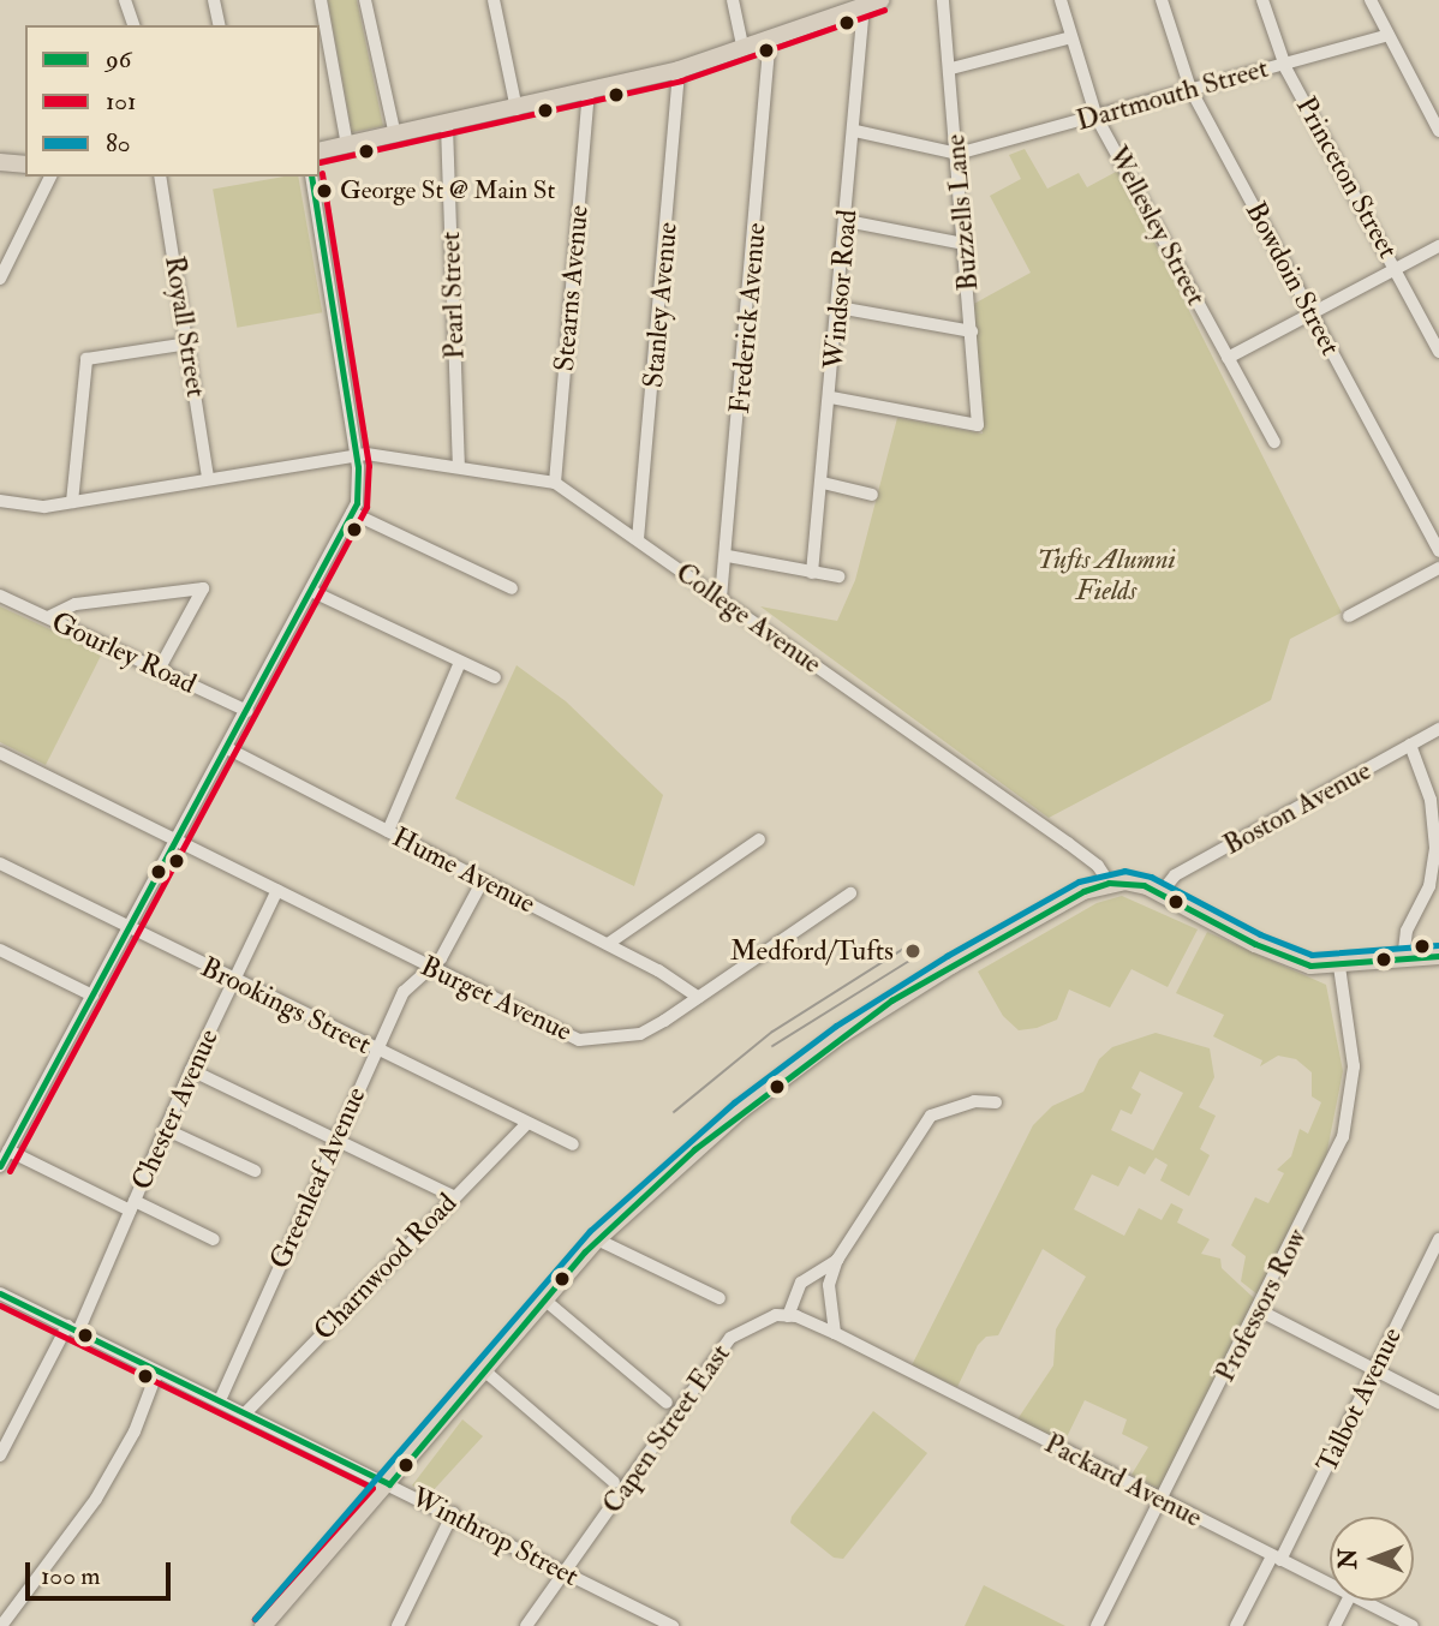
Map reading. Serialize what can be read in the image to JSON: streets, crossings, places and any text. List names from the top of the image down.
{
  "streets": {
    "street": [
      "Dartmouth Street",
      "Princeton Street",
      "Buzzells Lane",
      "Wellesley Street",
      "Bowdoin Street",
      "Stearns Avenue",
      "Windsor Road",
      "Pearl Street",
      "Stanley Avenue",
      "Frederick Avenue",
      "Royall Street",
      "College Avenue",
      "Gourley Road",
      "Boston Avenue",
      "Hume Avenue",
      "Burget Avenue",
      "Brookings Street",
      "Chester Avenue",
      "Greenleaf Avenue",
      "Charnwood Road",
      "Professors Row",
      "Talbot Avenue",
      "Capen Street East",
      "Packard Avenue",
      "Winthrop Street"
    ]
  },
  "crossings": [
    ["Dartmouth Street", "Princeton Street"],
    ["Dartmouth Street", "Buzzells Lane"],
    ["Dartmouth Street", "Wellesley Street"],
    ["Dartmouth Street", "Bowdoin Street"],
    ["Buzzells Lane", "Windsor Road"],
    ["Stearns Avenue", "College Avenue"],
    ["Pearl Street", "College Avenue"],
    ["Stanley Avenue", "College Avenue"],
    ["Frederick Avenue", "College Avenue"],
    ["Royall Street", "College Avenue"],
    ["Hume Avenue", "Burget Avenue"],
    ["Hume Avenue", "Greenleaf Avenue"],
    ["Burget Avenue", "Chester Avenue"],
    ["Burget Avenue", "Greenleaf Avenue"],
    ["Brookings Street", "Chester Avenue"],
    ["Brookings Street", "Greenleaf Avenue"],
    ["Brookings Street", "Charnwood Road"],
    ["Chester Avenue", "Winthrop Street"],
    ["Greenleaf Avenue", "Winthrop Street"],
    ["Charnwood Road", "Winthrop Street"],
    ["Professors Row", "Packard Avenue"],
    ["Talbot Avenue", "Packard Avenue"],
    ["Capen Street East", "Winthrop Street"]
  ],
  "parks": ["Tufts Alumni Fields"],
  "places": ["George St @ Main St", "Medford/Tufts"],
  "lines": ["transit line 101", "transit line 96", "transit line 80"],
  "legend": ["96", "101", "80"],
  "scale_bar": "100 m",
  "north": "left"
}
